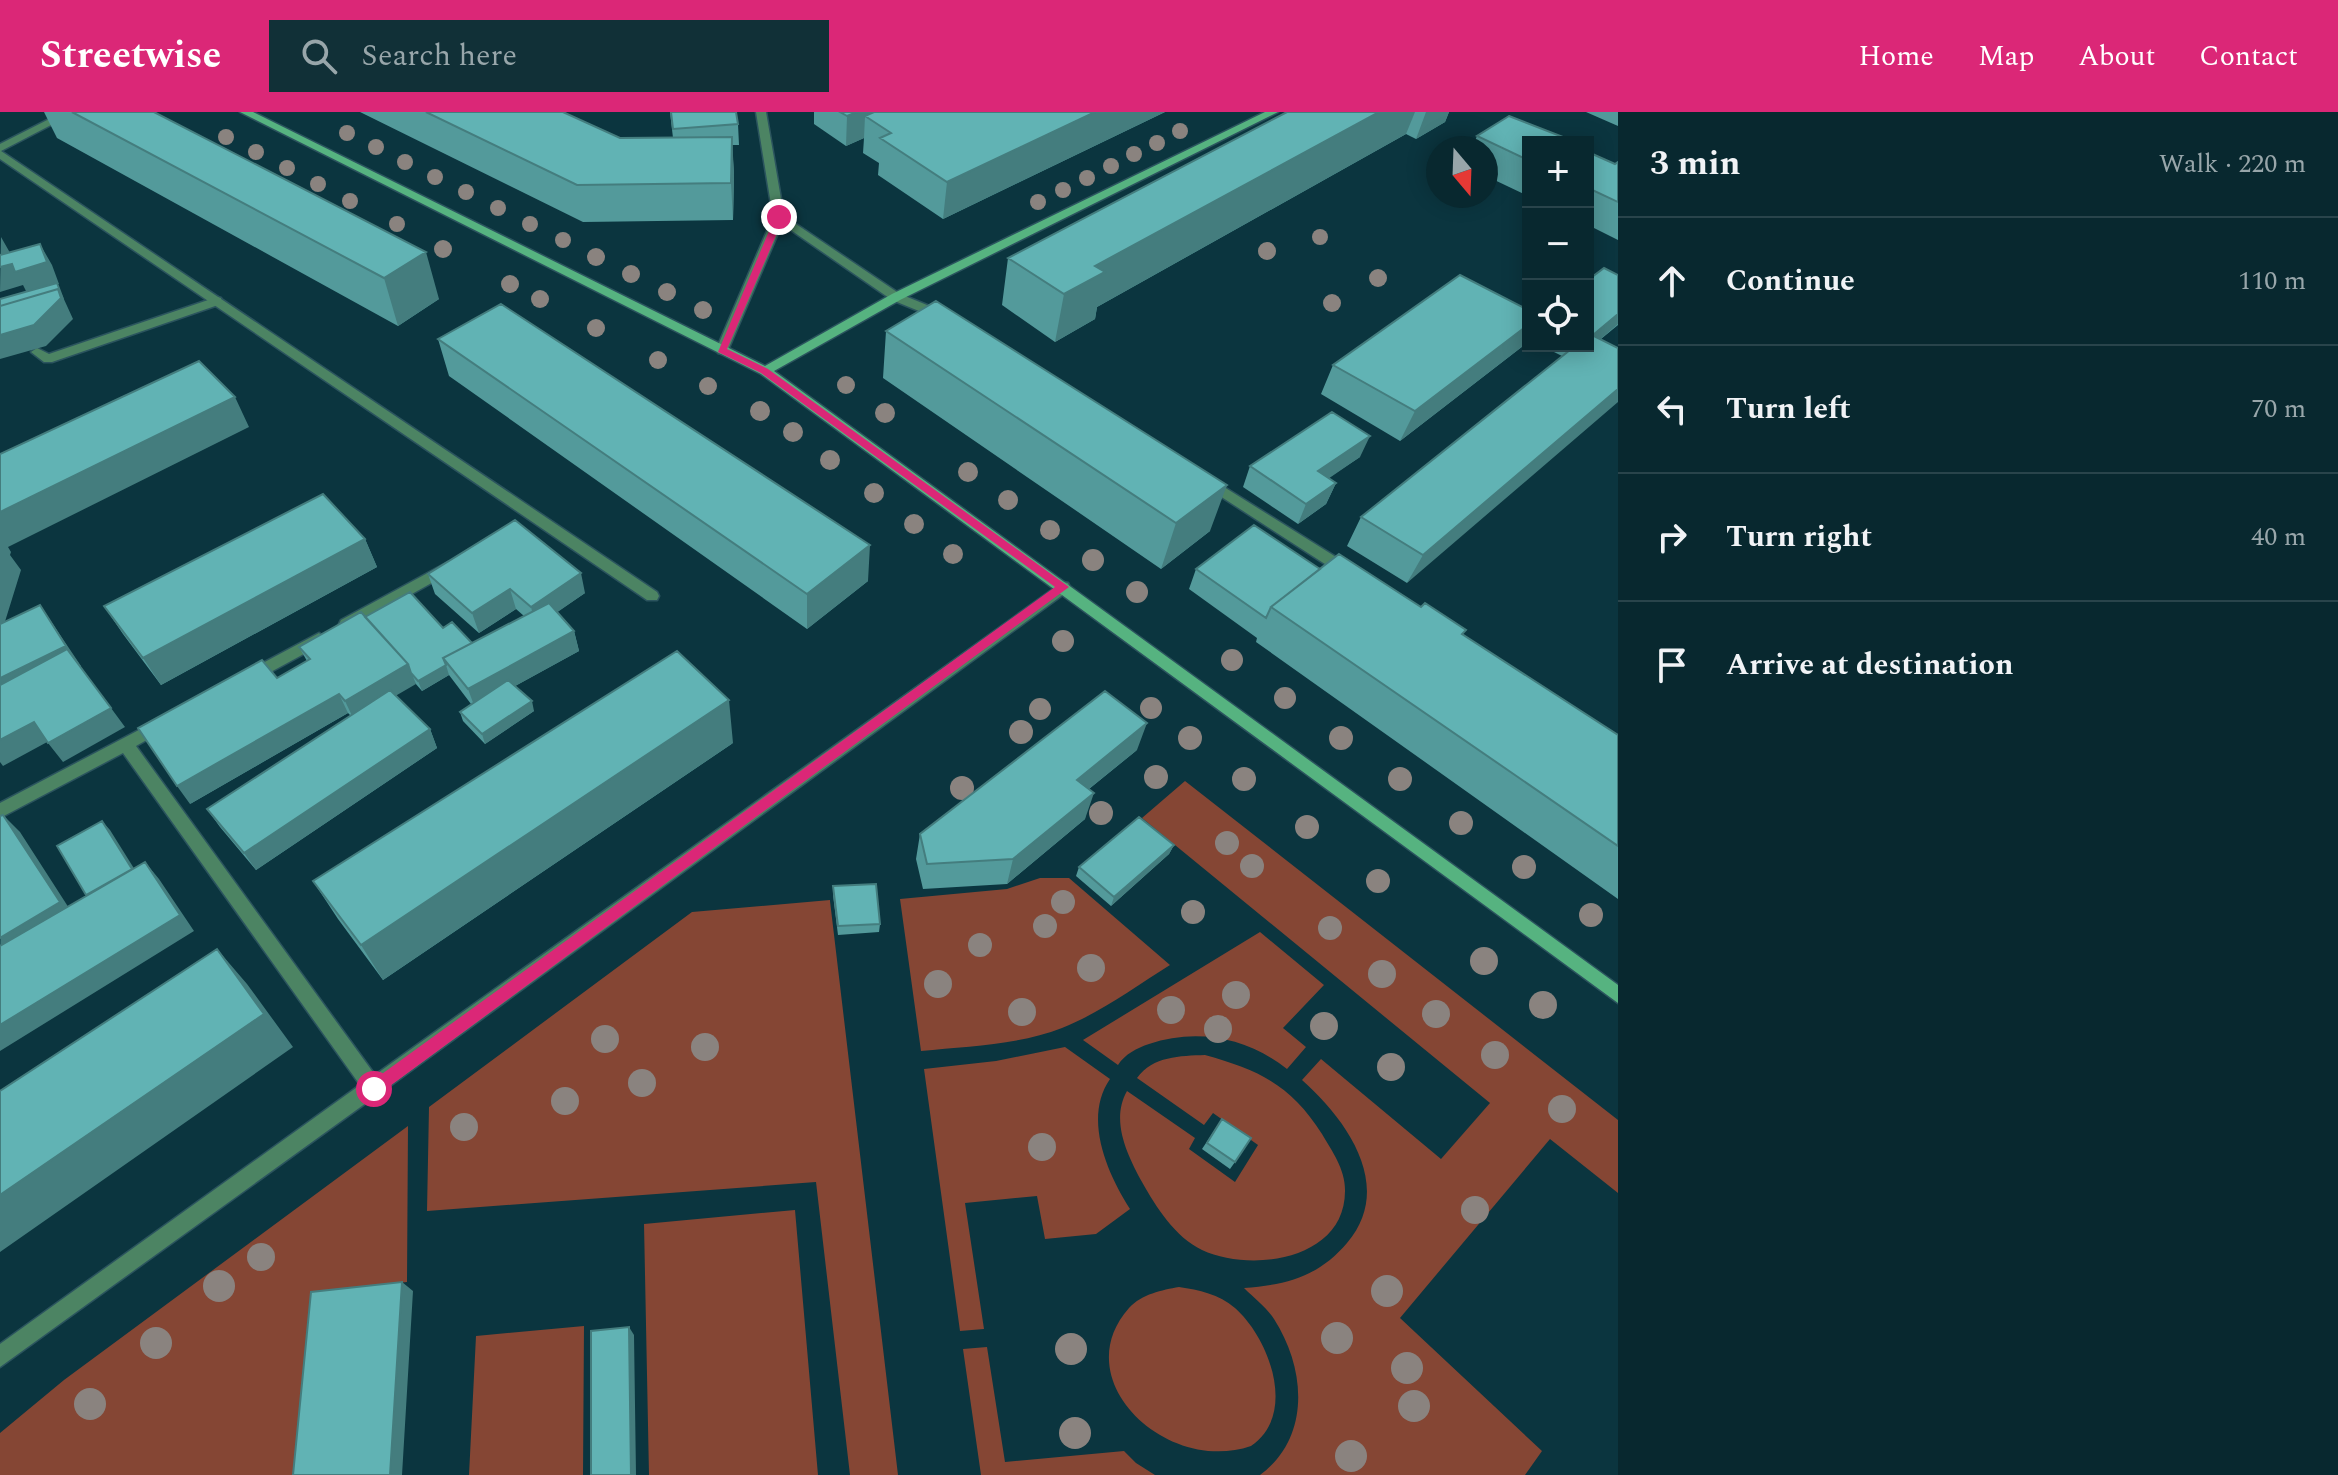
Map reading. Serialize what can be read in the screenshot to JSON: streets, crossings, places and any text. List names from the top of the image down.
{
  "north": "bottom",
  "page": {
    "header": "Streetwise",
    "search": "Search here",
    "nav": [
      "Home",
      "Map",
      "About",
      "Contact"
    ],
    "heading": ["3 min", "Walk · 220 m"],
    "map_buttons": ["+", "−"],
    "list": [
      ["Continue", "110 m"],
      ["Turn left", "70 m"],
      ["Turn right", "40 m"],
      "Arrive at destination"
    ]
  }
}
